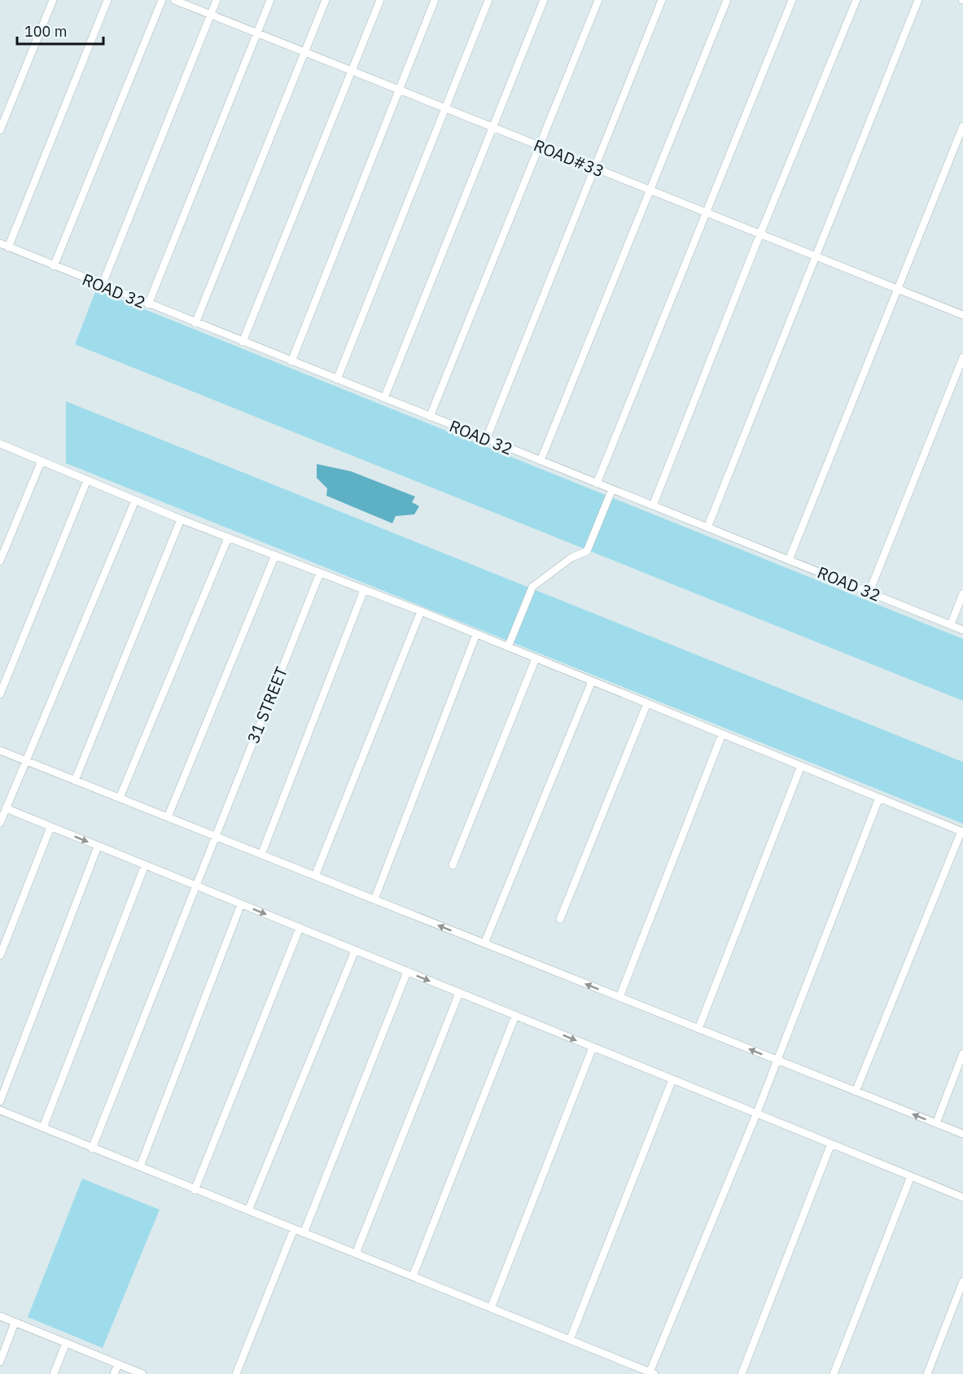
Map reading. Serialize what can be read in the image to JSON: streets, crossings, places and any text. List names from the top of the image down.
{
  "streets": {
    "street": ["ROAD#33", "ROAD 32", "31 STREET"]
  },
  "scale_bar": "100 m"
}
